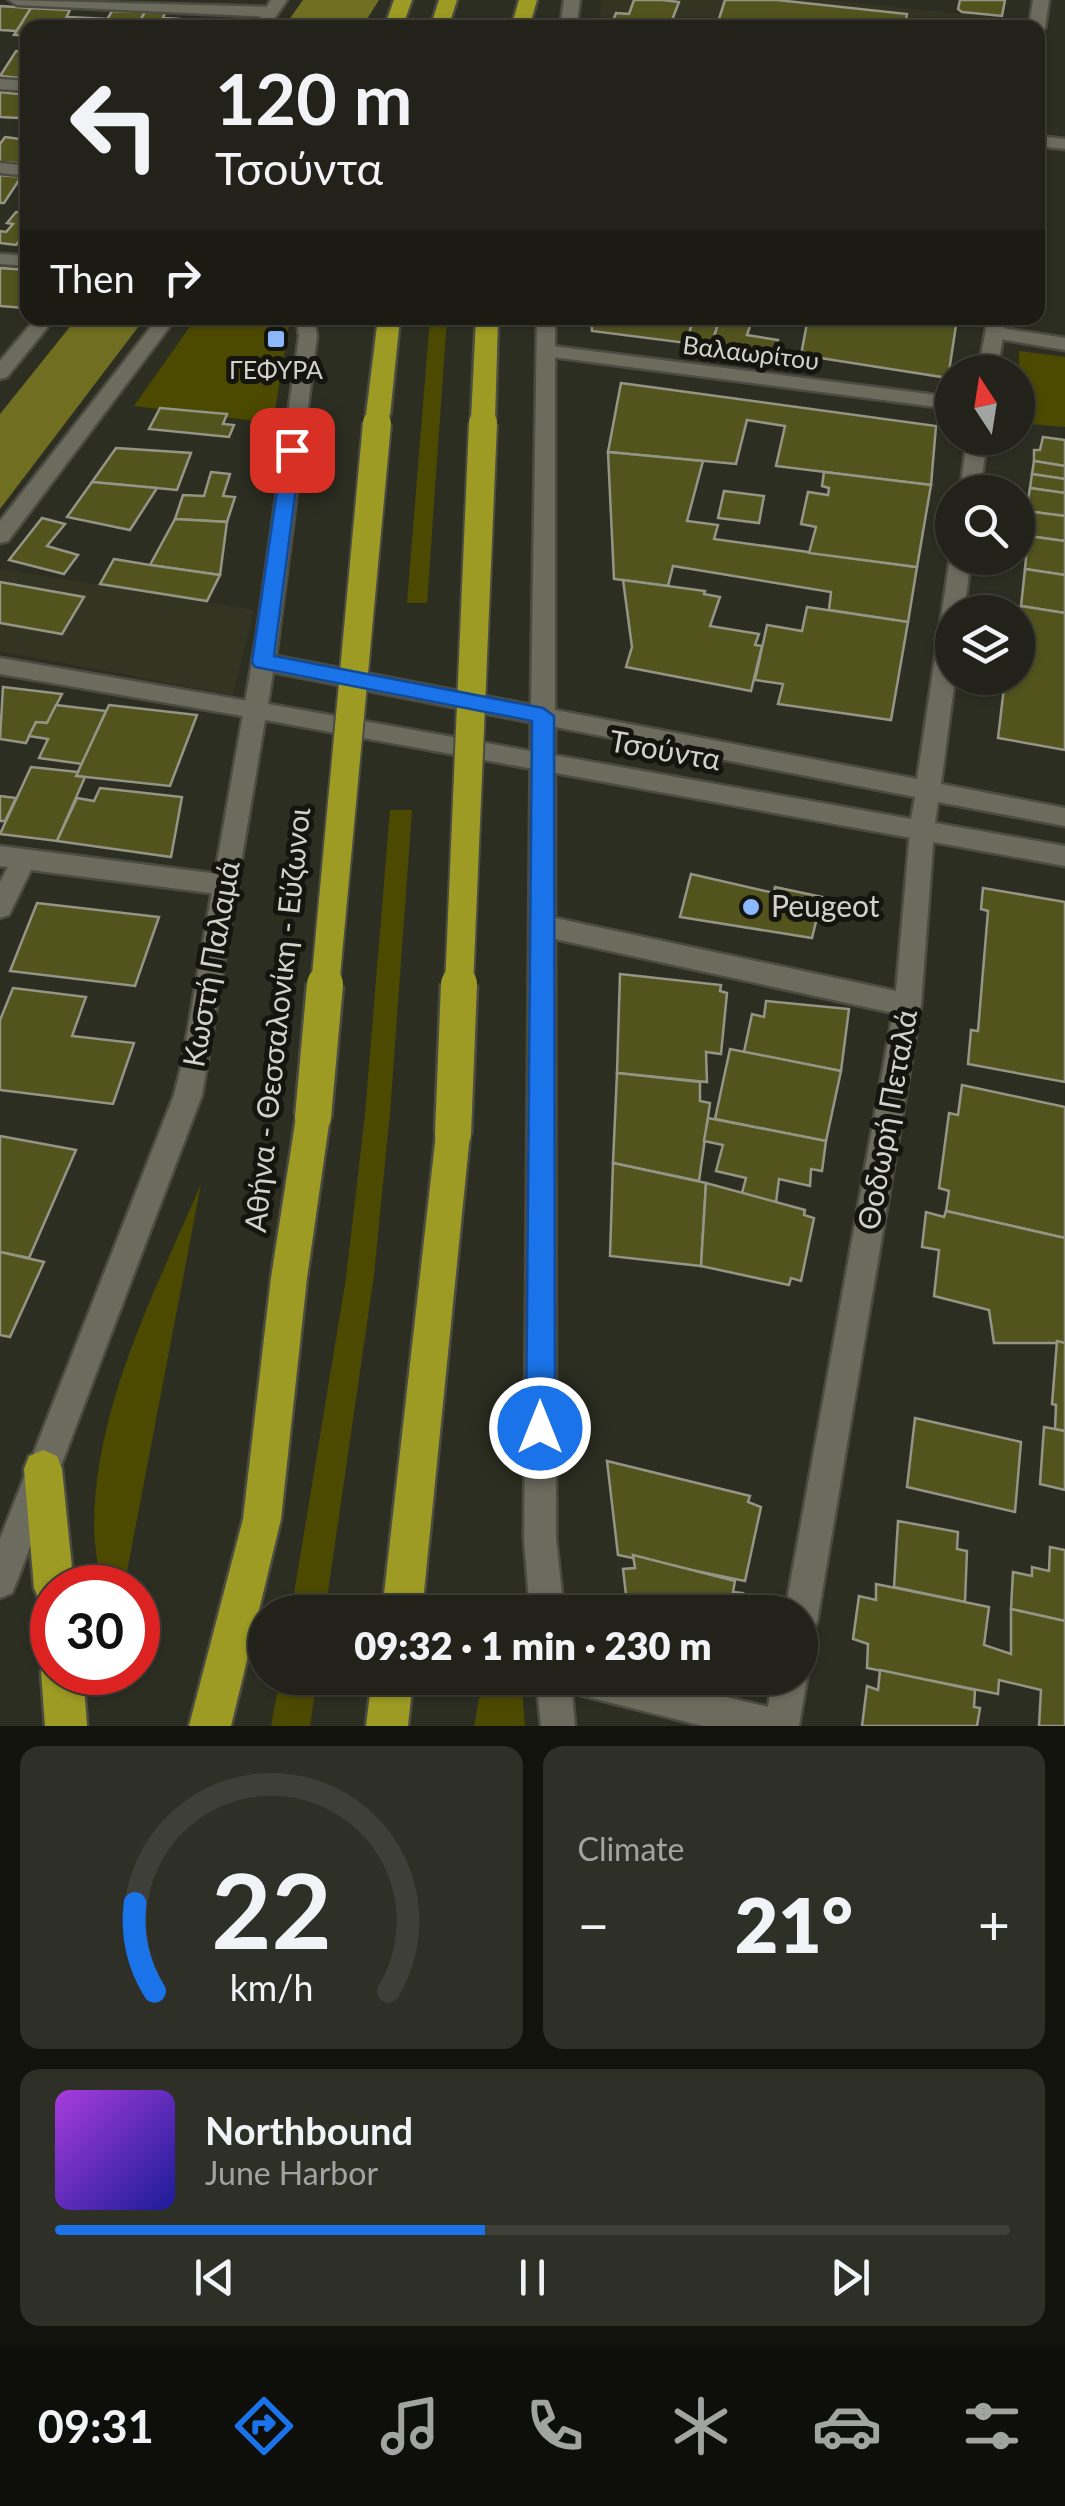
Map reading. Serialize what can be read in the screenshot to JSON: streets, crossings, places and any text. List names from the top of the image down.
{
  "streets": {
    "highway": ["Αθήνα - Θεσσαλονίκη - Εύζωνοι"],
    "street": [
      "Βαλαωρίτου",
      "Τσούντα",
      "Κωστή Παλαμά",
      "Θοδωρή Πεταλά"
    ]
  },
  "crossings": [
    ["Τσούντα", "Κωστή Παλαμά"],
    ["Τσούντα", "Θοδωρή Πεταλά"]
  ],
  "places": {
    "transit": ["ΓΕΦΥΡΑ"],
    "other": ["Peugeot"]
  },
  "north": "top",
  "page": {
    "turn": ["120 m", "Τσούντα"],
    "then": "Then",
    "limit": "30",
    "trip": "09:32 · 1 min · 230 m",
    "tile": "Climate",
    "heat": ["−", "21°", "+"],
    "song": ["Northbound", "June Harbor"],
    "tabs": "09:31",
    "gauge": ["22", "km/h"]
  }
}
